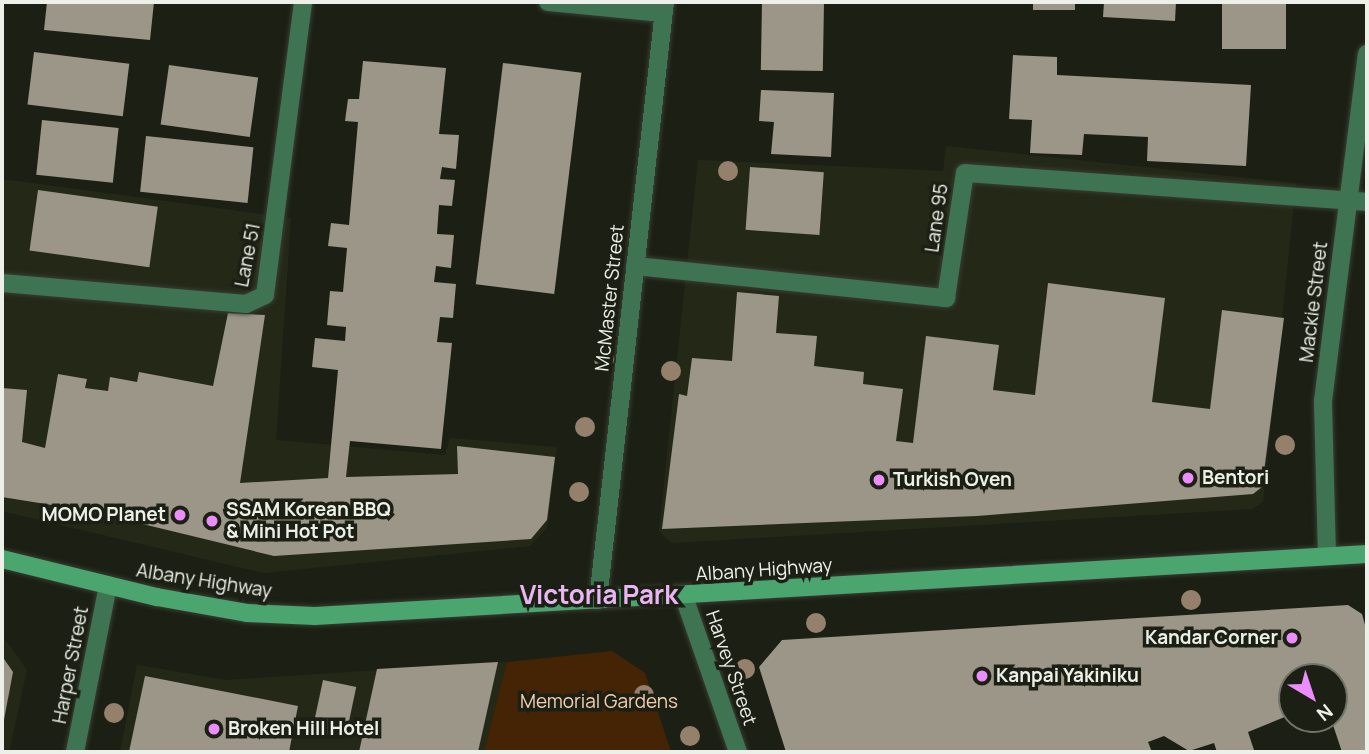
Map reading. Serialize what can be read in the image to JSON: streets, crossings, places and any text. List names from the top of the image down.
{
  "streets": {
    "main road": ["Albany Highway"],
    "street": [
      "Lane 95",
      "Lane 51",
      "McMaster Street",
      "Mackie Street",
      "Harper Street",
      "Harvey Street"
    ]
  },
  "crossings": [
    ["Lane 95", "McMaster Street"],
    ["Lane 95", "Mackie Street"],
    ["McMaster Street", "Albany Highway"],
    ["Mackie Street", "Albany Highway"],
    ["Albany Highway", "Harper Street"],
    ["Albany Highway", "Harvey Street"]
  ],
  "districts": ["Victoria Park"],
  "parks": ["Memorial Gardens"],
  "places": [
    "Bentori",
    "Turkish Oven",
    "MOMO Planet",
    "SSAM Korean BBQ & Mini Hot Pot",
    "Kandar Corner",
    "Kanpai Yakiniku",
    "Broken Hill Hotel"
  ],
  "north": "bottom right"
}
